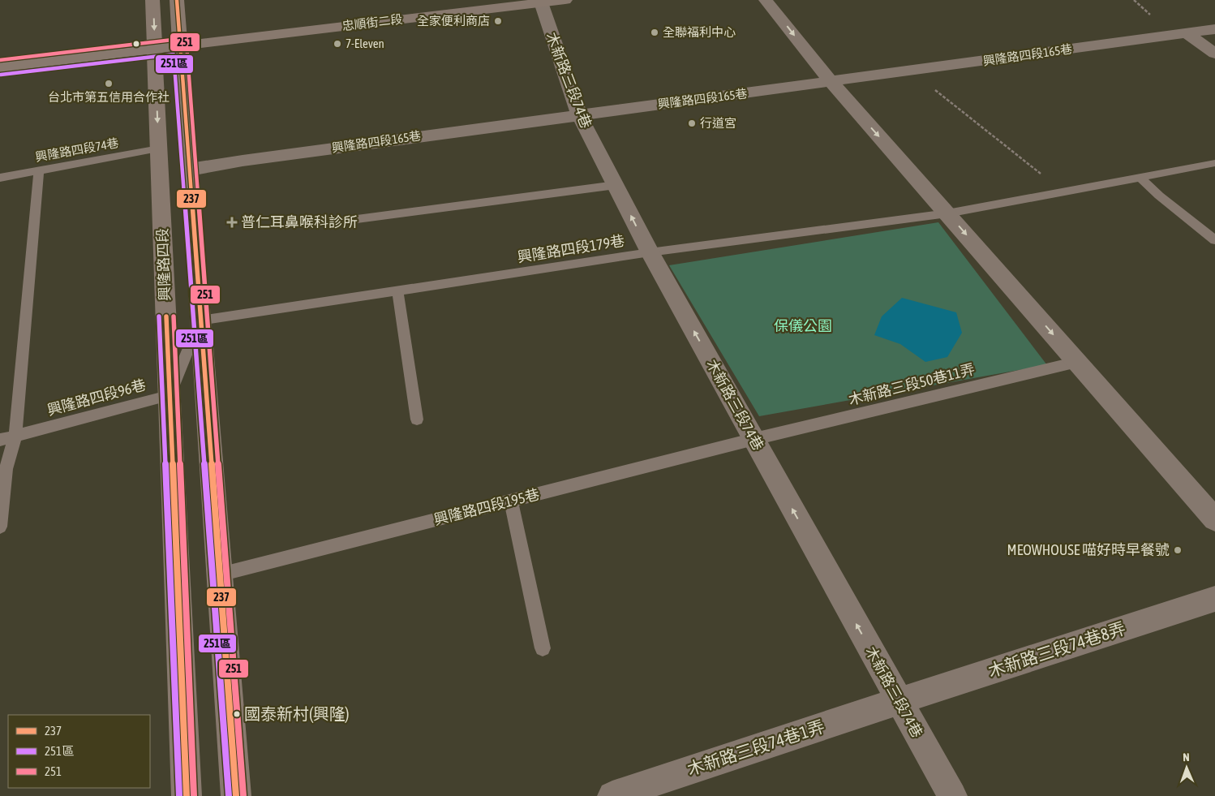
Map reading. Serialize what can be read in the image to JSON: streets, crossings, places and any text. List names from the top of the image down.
{
  "streets": {
    "main road": ["忠順街二段", "興隆路四段"],
    "street": [
      "興隆路四段165巷",
      "木新路三段74巷",
      "木新路三段74巷8弄",
      "木新路三段74巷1弄"
    ],
    "lane": [
      "興隆路四段74巷",
      "興隆路四段179巷",
      "木新路三段50巷11弄",
      "興隆路四段96巷",
      "興隆路四段195巷"
    ]
  },
  "crossings": [
    ["忠順街二段", "木新路三段74巷"],
    ["忠順街二段", "興隆路四段"],
    ["興隆路四段165巷", "木新路三段74巷"],
    ["木新路三段74巷", "興隆路四段179巷"],
    ["木新路三段74巷", "木新路三段50巷11弄"],
    ["木新路三段74巷", "興隆路四段195巷"],
    ["木新路三段74巷", "木新路三段74巷8弄"],
    ["木新路三段74巷", "木新路三段74巷1弄"],
    ["興隆路四段74巷", "興隆路四段"],
    ["興隆路四段", "興隆路四段96巷"],
    ["木新路三段50巷11弄", "興隆路四段195巷"],
    ["木新路三段74巷8弄", "木新路三段74巷1弄"]
  ],
  "one_way": ["木新路三段74巷"],
  "parks": ["保儀公園"],
  "places": {
    "other": [
      "全家便利商店",
      "全聯福利中心",
      "7-Eleven",
      "台北市第五信用合作社",
      "行道宮",
      "MEOWHOUSE 喵好時早餐號",
      "國泰新村(興隆)"
    ],
    "health": ["普仁耳鼻喉科診所"]
  },
  "lines": ["transit line 237", "transit line 251", "transit line 251區"],
  "legend": ["237", "251區", "251"],
  "north": "top"
}
